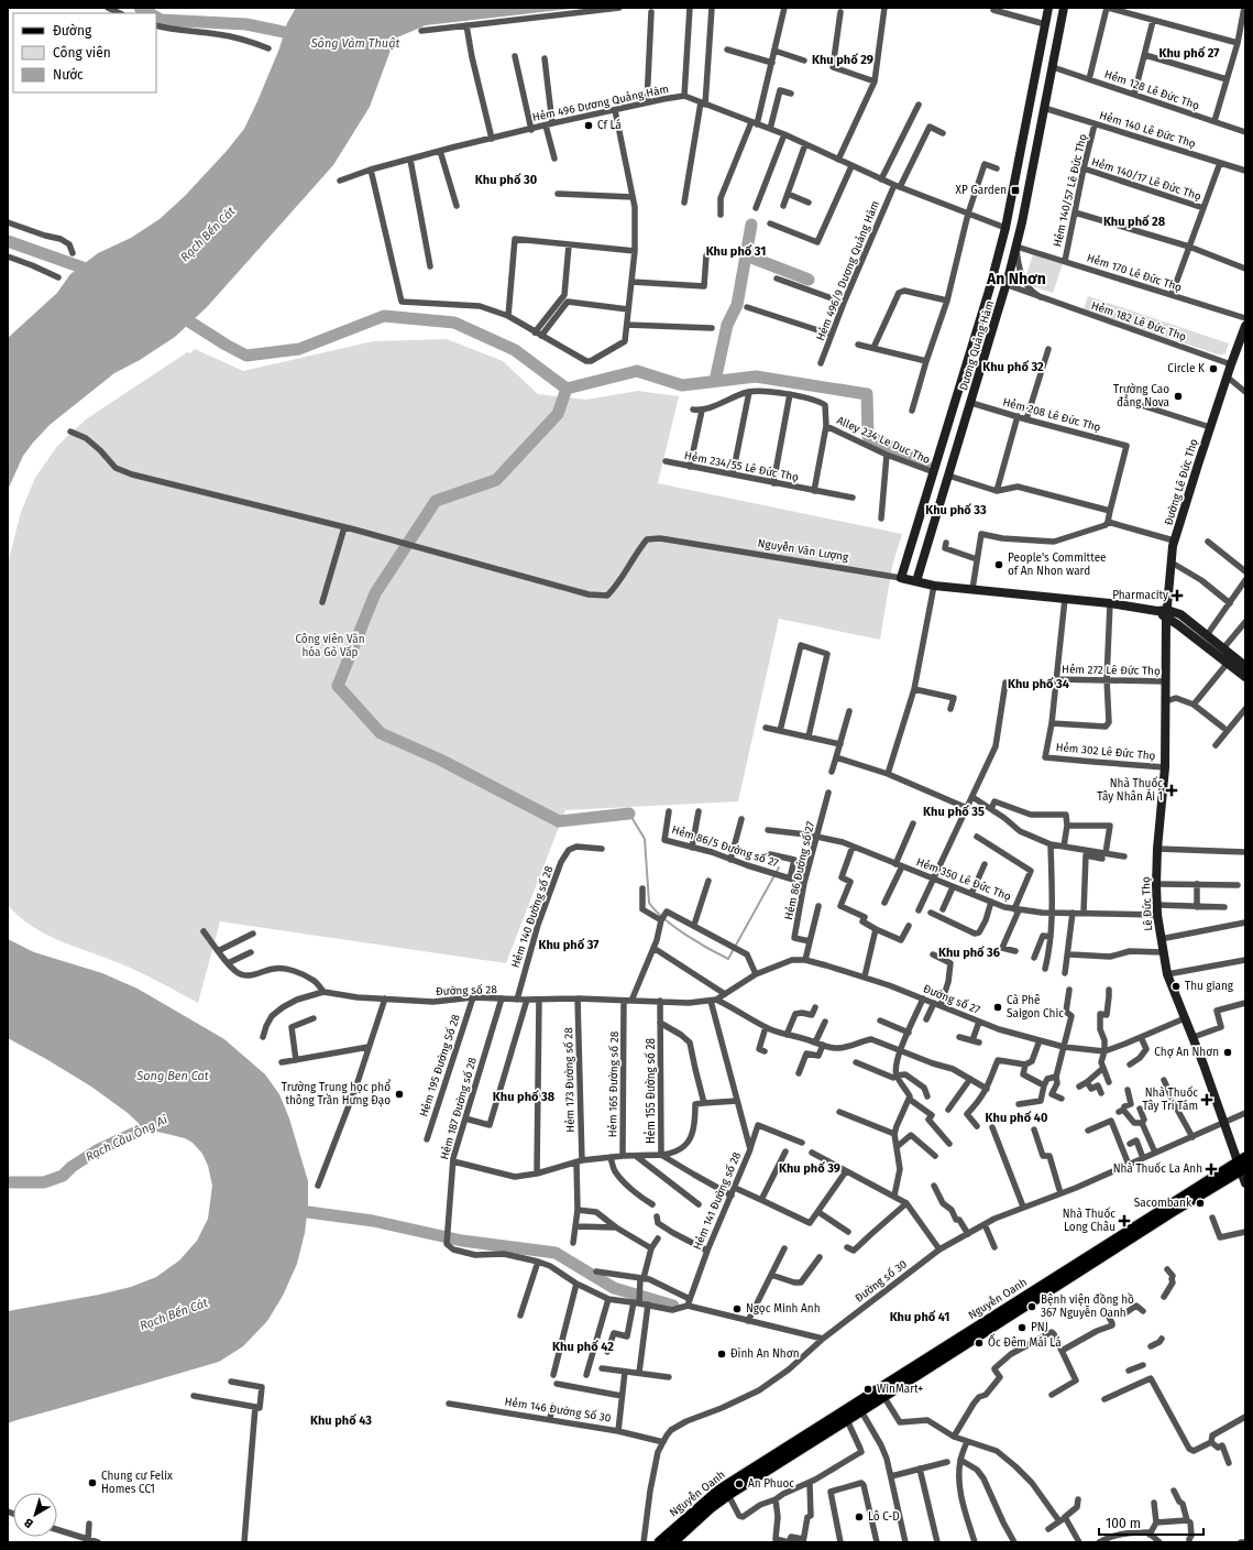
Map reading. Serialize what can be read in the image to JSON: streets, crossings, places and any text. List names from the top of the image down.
{
  "streets": {
    "main road": ["Nguyễn Oanh"],
    "street": [
      "Hẻm 128 Lê Đức Thọ",
      "Hẻm 496 Dương Quảng Hàm",
      "Hẻm 140 Lê Đức Thọ",
      "Hẻm 140/17 Lê Đức Thọ",
      "Hẻm 140/57 Lê Đức Thọ",
      "Hẻm 496/9 Dương Quảng Hàm",
      "Hẻm 170 Lê Đức Thọ",
      "Hẻm 182 Lê Đức Thọ",
      "Dương Quảng Hàm",
      "Hẻm 208 Lê Đức Thọ",
      "Alley 234 Le Duc Tho",
      "Hẻm 234/55 Lê Đức Thọ",
      "Đường Lê Đức Thọ",
      "Nguyễn Văn Lượng",
      "Hẻm 272 Lê Đức Thọ",
      "Hẻm 302 Lê Đức Thọ",
      "Hẻm 86/5 Đường số 27",
      "Hẻm 86 Đường số 27",
      "Hẻm 350 Lê Đức Thọ",
      "Lê Đức Thọ",
      "Hẻm 140 Đường số 28",
      "Đường số 28",
      "Đường số 27",
      "Hẻm 195 Đường Số 28",
      "Hẻm 173 Đường số 28",
      "Hẻm 165 Đường số 28",
      "Hẻm 155 Đường số 28",
      "Hẻm 187 Đường số 28",
      "Hẻm 141 Đường số 28",
      "Đường số 30",
      "Hẻm 146 Đường Số 30"
    ]
  },
  "crossings": [
    ["Hẻm 128 Lê Đức Thọ", "Dương Quảng Hàm"],
    ["Hẻm 496 Dương Quảng Hàm", "Hẻm 496/9 Dương Quảng Hàm"],
    ["Hẻm 496 Dương Quảng Hàm", "Dương Quảng Hàm"],
    ["Hẻm 140 Lê Đức Thọ", "Hẻm 140/17 Lê Đức Thọ"],
    ["Hẻm 140 Lê Đức Thọ", "Hẻm 140/57 Lê Đức Thọ"],
    ["Hẻm 140 Lê Đức Thọ", "Dương Quảng Hàm"],
    ["Hẻm 140/17 Lê Đức Thọ", "Hẻm 140/57 Lê Đức Thọ"],
    ["Hẻm 140/17 Lê Đức Thọ", "Hẻm 170 Lê Đức Thọ"],
    ["Hẻm 140/57 Lê Đức Thọ", "Hẻm 170 Lê Đức Thọ"],
    ["Hẻm 170 Lê Đức Thọ", "Hẻm 182 Lê Đức Thọ"],
    ["Hẻm 170 Lê Đức Thọ", "Dương Quảng Hàm"],
    ["Hẻm 182 Lê Đức Thọ", "Dương Quảng Hàm"],
    ["Hẻm 182 Lê Đức Thọ", "Đường Lê Đức Thọ"],
    ["Dương Quảng Hàm", "Hẻm 208 Lê Đức Thọ"],
    ["Dương Quảng Hàm", "Alley 234 Le Duc Tho"],
    ["Dương Quảng Hàm", "Nguyễn Văn Lượng"],
    ["Đường Lê Đức Thọ", "Nguyễn Văn Lượng"],
    ["Đường Lê Đức Thọ", "Lê Đức Thọ"],
    ["Nguyễn Văn Lượng", "Lê Đức Thọ"],
    ["Hẻm 272 Lê Đức Thọ", "Lê Đức Thọ"],
    ["Hẻm 302 Lê Đức Thọ", "Lê Đức Thọ"],
    ["Hẻm 86/5 Đường số 27", "Hẻm 86 Đường số 27"],
    ["Hẻm 86 Đường số 27", "Hẻm 350 Lê Đức Thọ"],
    ["Hẻm 350 Lê Đức Thọ", "Lê Đức Thọ"],
    ["Lê Đức Thọ", "Đường số 27"],
    ["Lê Đức Thọ", "Đường số 30"],
    ["Lê Đức Thọ", "Nguyễn Oanh"],
    ["Hẻm 140 Đường số 28", "Đường số 28"],
    ["Đường số 28", "Đường số 27"],
    ["Đường số 28", "Hẻm 195 Đường Số 28"],
    ["Đường số 28", "Hẻm 173 Đường số 28"],
    ["Đường số 28", "Hẻm 165 Đường số 28"],
    ["Đường số 28", "Hẻm 155 Đường số 28"],
    ["Đường số 28", "Hẻm 187 Đường số 28"],
    ["Đường số 28", "Hẻm 141 Đường số 28"],
    ["Đường số 27", "Hẻm 141 Đường số 28"],
    ["Đường số 30", "Hẻm 146 Đường Số 30"]
  ],
  "districts": [
    "Khu phố 27",
    "Khu phố 29",
    "Khu phố 30",
    "Khu phố 28",
    "Khu phố 31",
    "An Nhơn",
    "Khu phố 32",
    "Khu phố 33",
    "Khu phố 34",
    "Khu phố 35",
    "Khu phố 37",
    "Khu phố 36",
    "Khu phố 38",
    "Khu phố 40",
    "Khu phố 39",
    "Khu phố 41",
    "Khu phố 42",
    "Khu phố 43"
  ],
  "water": [
    "Sông Vàm Thuật",
    "Rạch Bến Cát",
    "Song Ben Cat",
    "Rạch Cầu Ông Ai"
  ],
  "parks": ["Công viên Văn hóa Gò Vấp"],
  "places": {
    "other": [
      "Cf Lá",
      "Circle K",
      "Trường Cao đẳng Nova",
      "People's Committee of An Nhon ward",
      "Thu giang",
      "Cà Phê Saigon Chic",
      "Chợ An Nhơn",
      "Trường Trung học phổ thông Trần Hưng Đạo",
      "Sacombank",
      "Bệnh viện đồng hồ 367 Nguyễn Oanh",
      "Ngọc Minh Anh",
      "PNJ",
      "Ốc Đêm Mái Lá",
      "Đình An Nhơn",
      "WinMart+",
      "Chung cư Felix Homes CC1",
      "An Phuoc",
      "Lô C-D"
    ],
    "transit": ["XP Garden"],
    "health": [
      "Pharmacity",
      "Nhà Thuốc Tây Nhân Ái 1",
      "Nhà Thuốc Tây Trí Tám",
      "Nhà Thuốc La Anh",
      "Nhà Thuốc Long Châu"
    ]
  },
  "legend": ["Đường", "Công viên", "Nước"],
  "scale_bar": "100 m",
  "north": "bottom left"
}
